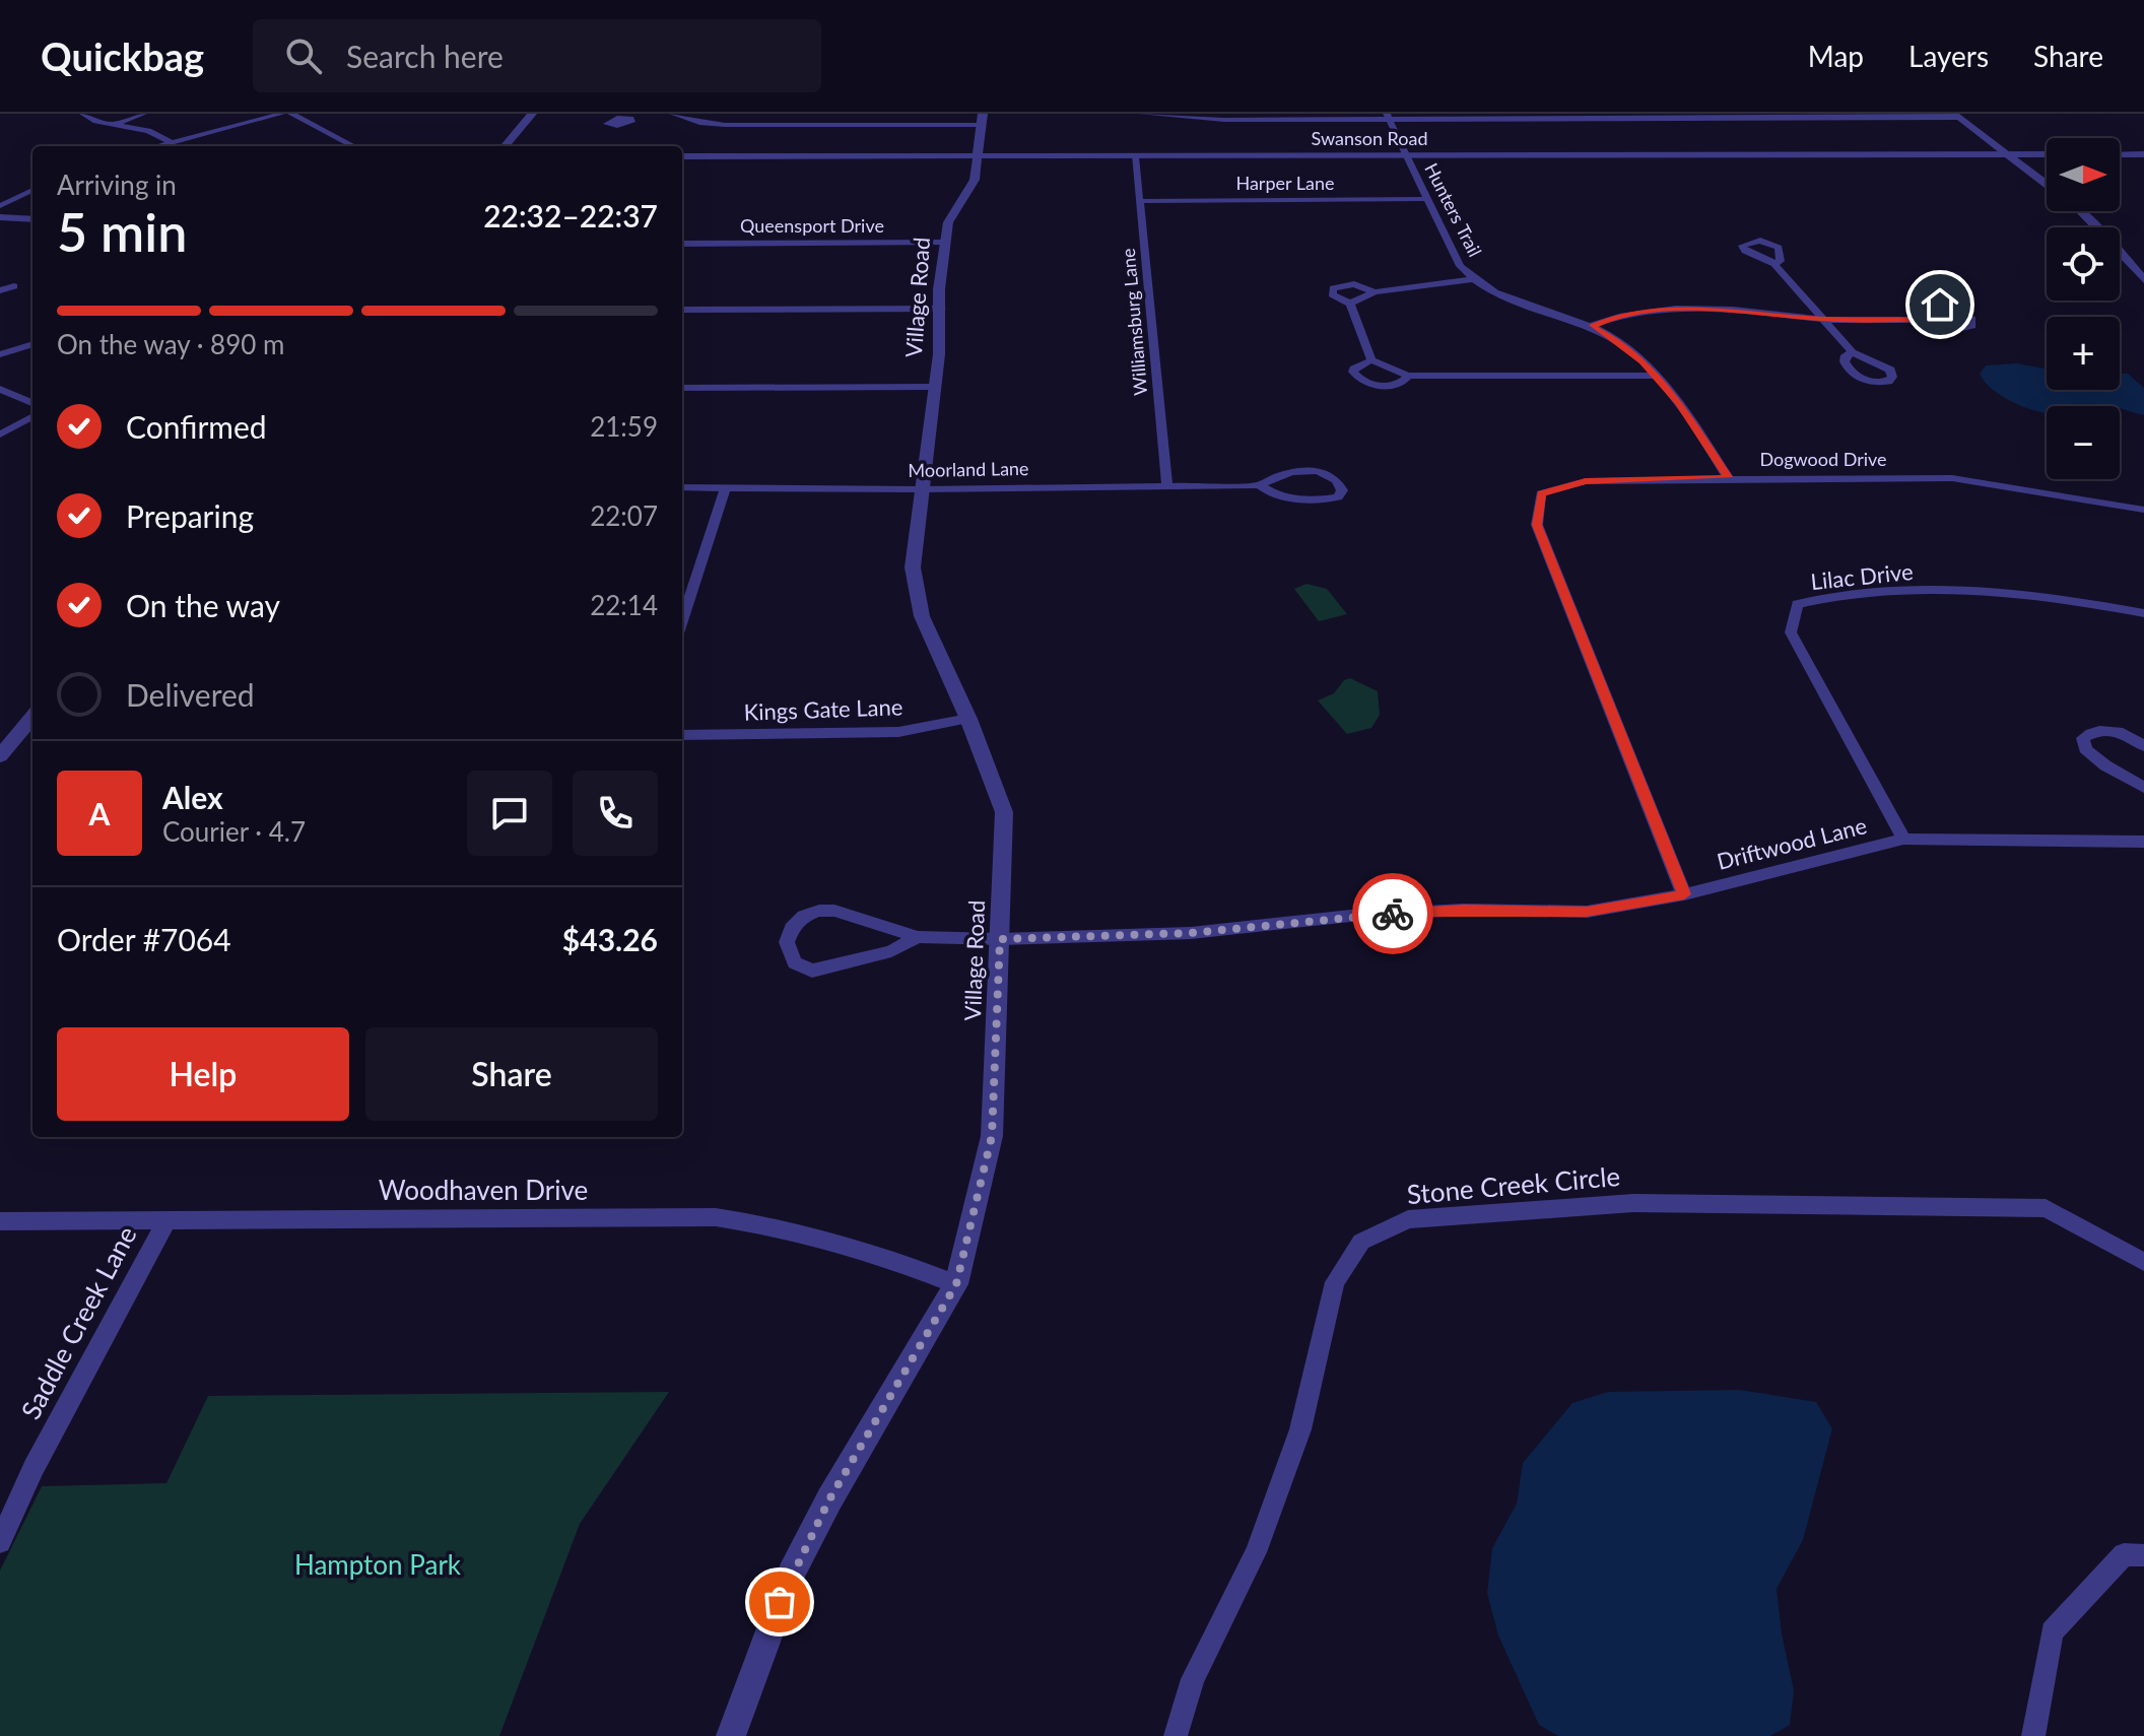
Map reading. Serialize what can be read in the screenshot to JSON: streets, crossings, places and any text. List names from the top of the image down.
{
  "streets": {
    "street": [
      "Swanson Road",
      "Harper Lane",
      "Hunters Trail",
      "Queensport Drive",
      "Village Road",
      "Williamsburg Lane",
      "Dogwood Drive",
      "Moorland Lane",
      "Lilac Drive",
      "Kings Gate Lane",
      "Driftwood Lane",
      "Stone Creek Circle",
      "Woodhaven Drive",
      "Saddle Creek Lane"
    ]
  },
  "crossings": [
    ["Swanson Road", "Hunters Trail"],
    ["Swanson Road", "Village Road"],
    ["Swanson Road", "Williamsburg Lane"],
    ["Harper Lane", "Hunters Trail"],
    ["Harper Lane", "Williamsburg Lane"],
    ["Hunters Trail", "Dogwood Drive"],
    ["Queensport Drive", "Village Road"],
    ["Village Road", "Moorland Lane"],
    ["Village Road", "Kings Gate Lane"],
    ["Village Road", "Driftwood Lane"],
    ["Village Road", "Woodhaven Drive"],
    ["Williamsburg Lane", "Moorland Lane"],
    ["Dogwood Drive", "Driftwood Lane"],
    ["Lilac Drive", "Driftwood Lane"],
    ["Woodhaven Drive", "Saddle Creek Lane"]
  ],
  "parks": ["Hampton Park"],
  "north": "right",
  "page": {
    "header": "Quickbag",
    "search": "Search here",
    "nav": ["Map", "Layers", "Share"],
    "map_buttons": ["+", "−"],
    "heading": ["5 min", "Arriving in", "22:32–22:37"],
    "panel": [
      "Alex",
      "Courier · 4.7",
      "Order #7064",
      "$43.26"
    ],
    "bar": "On the way · 890 m",
    "list": [
      ["Confirmed", "21:59"],
      ["Preparing", "22:07"],
      ["On the way", "22:14"],
      "Delivered"
    ],
    "round": "A",
    "buttons": ["Help", "Share"]
  }
}
